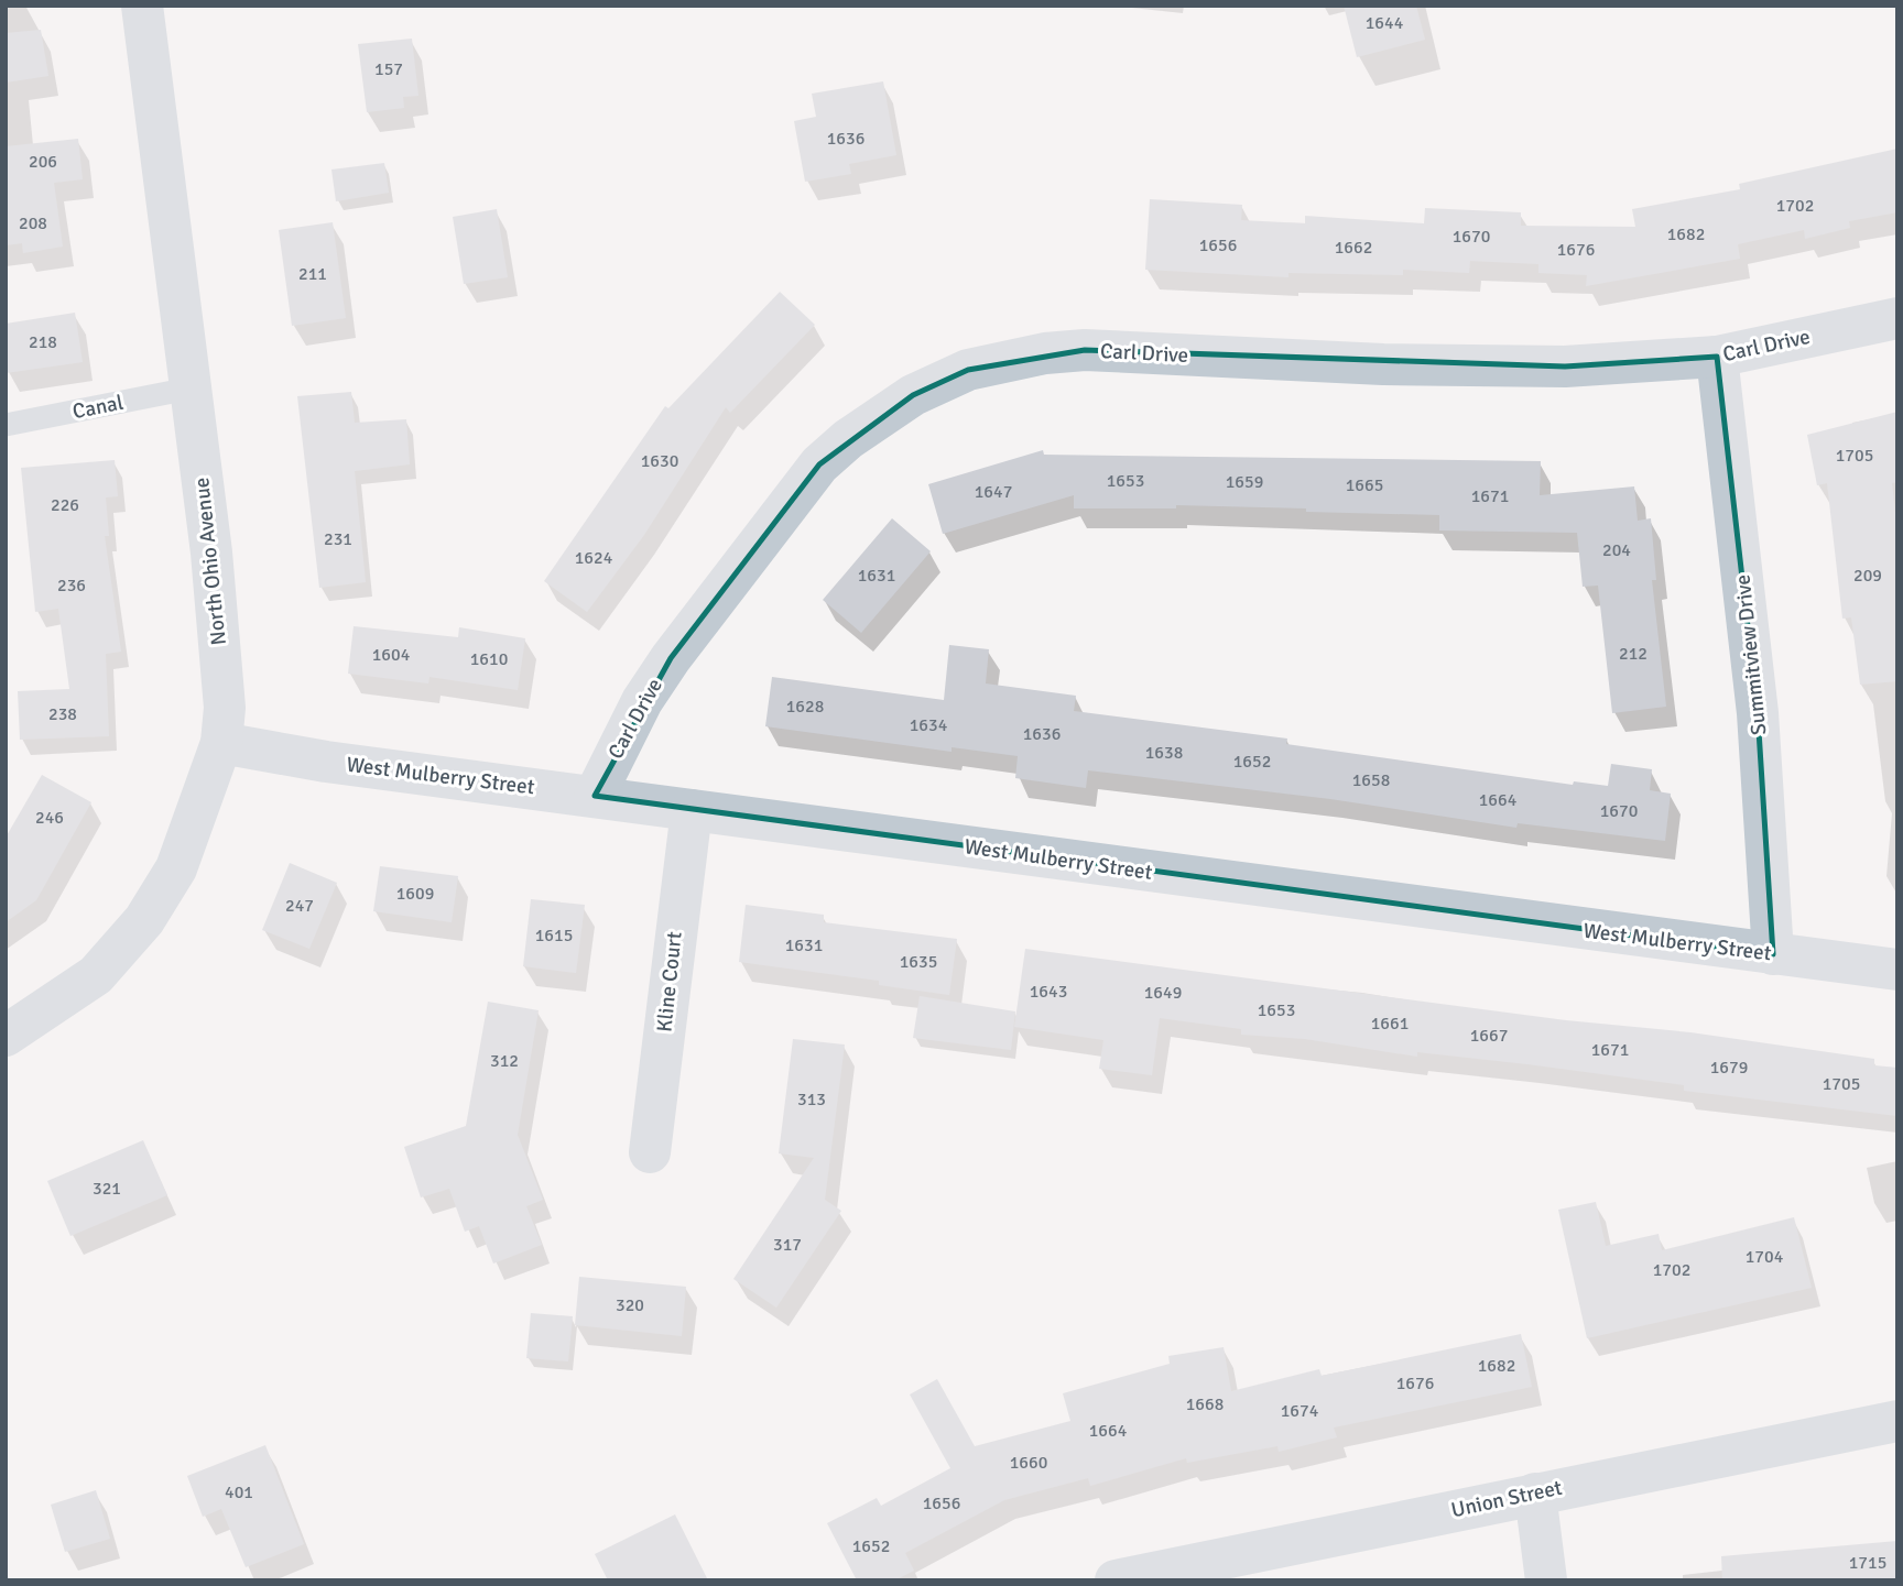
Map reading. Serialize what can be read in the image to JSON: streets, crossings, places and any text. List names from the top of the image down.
{
  "streets": {
    "street": [
      "Carl Drive",
      "North Ohio Avenue",
      "Summitview Drive",
      "West Mulberry Street",
      "Kline Court",
      "Union Street"
    ],
    "lane": ["Canal"]
  },
  "crossings": [
    ["Carl Drive", "Summitview Drive"],
    ["Carl Drive", "West Mulberry Street"],
    ["Canal", "North Ohio Avenue"],
    ["North Ohio Avenue", "West Mulberry Street"],
    ["Summitview Drive", "West Mulberry Street"],
    ["West Mulberry Street", "Kline Court"]
  ],
  "house_numbers": [
    "1644",
    "157",
    "1636",
    "206",
    "1702",
    "208",
    "1682",
    "1670",
    "1656",
    "1662",
    "1676",
    "211",
    "218",
    "1705",
    "1630",
    "1653",
    "1659",
    "1665",
    "1647",
    "1671",
    "226",
    "231",
    "204",
    "1624",
    "1631",
    "209",
    "236",
    "212",
    "1604",
    "1610",
    "1628",
    "238",
    "1634",
    "1636",
    "1638",
    "1652",
    "1658",
    "1664",
    "1670",
    "246",
    "1609",
    "247",
    "1615",
    "1631",
    "1635",
    "1643",
    "1649",
    "1653",
    "1661",
    "1667",
    "1671",
    "312",
    "1679",
    "1705",
    "313",
    "321",
    "317",
    "1704",
    "1702",
    "320",
    "1682",
    "1676",
    "1668",
    "1674",
    "1664",
    "1660",
    "401",
    "1656",
    "1652",
    "1715"
  ]
}
